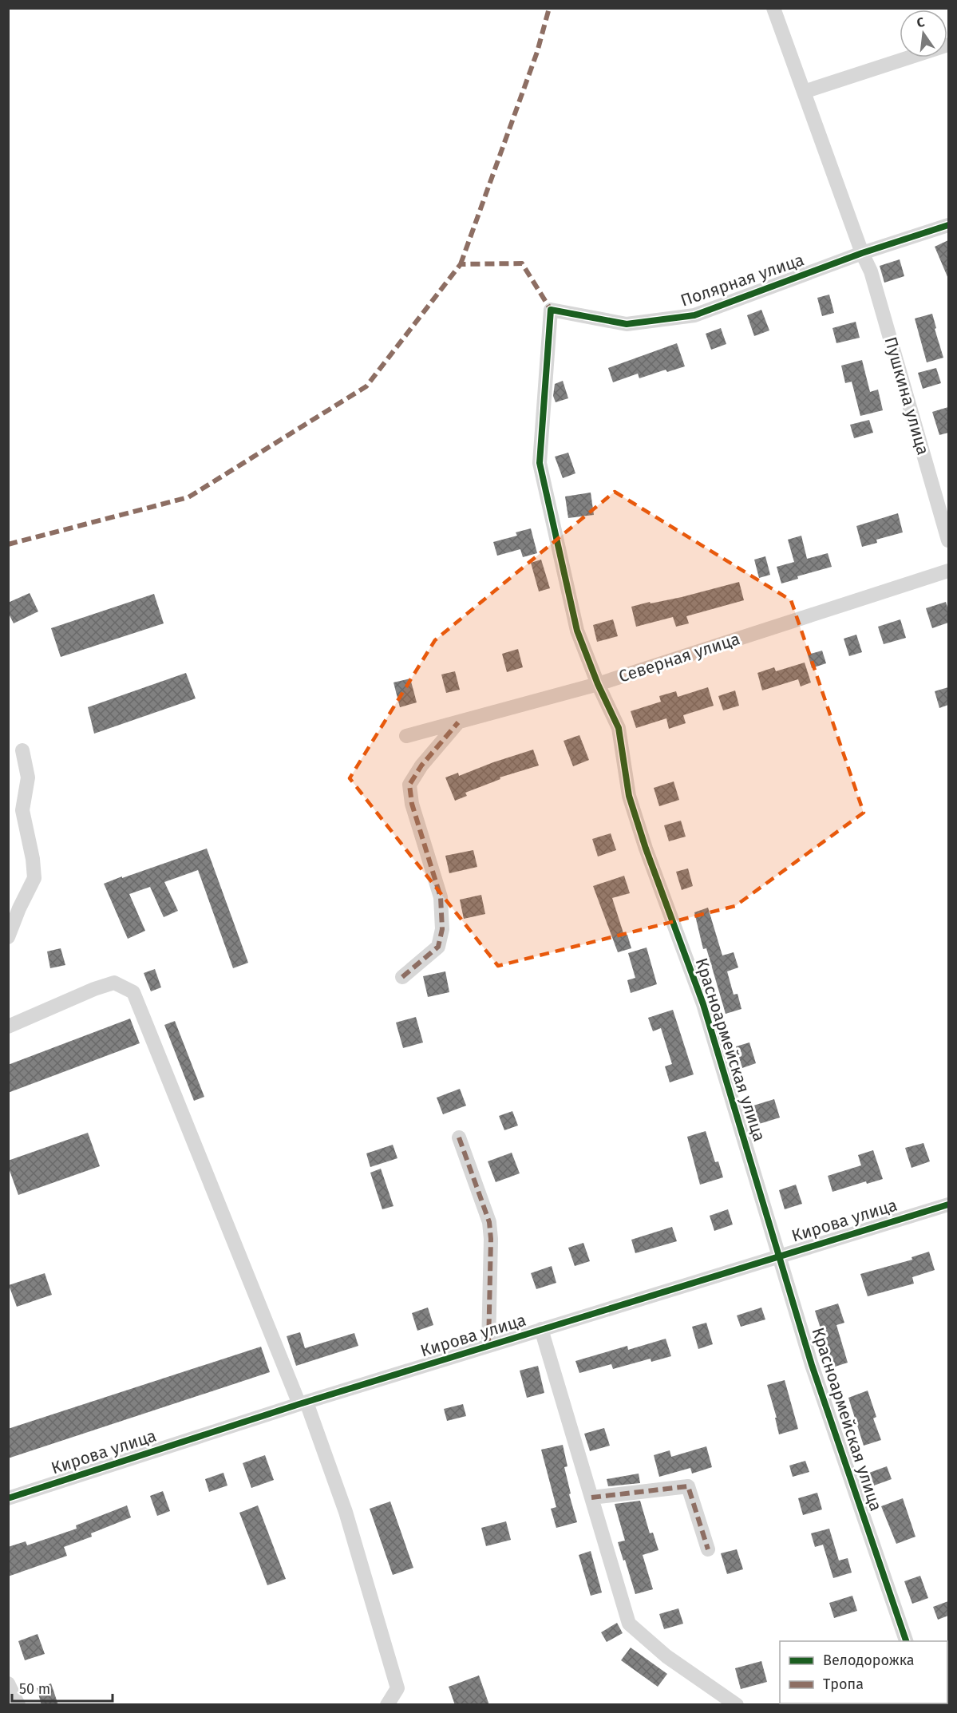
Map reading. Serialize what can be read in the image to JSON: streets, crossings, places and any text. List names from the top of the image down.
{
  "streets": {
    "street": [
      "Полярная улица",
      "Пушкина улица",
      "Северная улица",
      "Красноармейская улица",
      "Кирова улица"
    ]
  },
  "crossings": [
    ["Полярная улица", "Пушкина улица"],
    ["Полярная улица", "Красноармейская улица"],
    ["Северная улица", "Красноармейская улица"],
    ["Красноармейская улица", "Кирова улица"]
  ],
  "legend": ["Велодорожка", "Тропа"],
  "scale_bar": "50 m",
  "north": "top"
}
